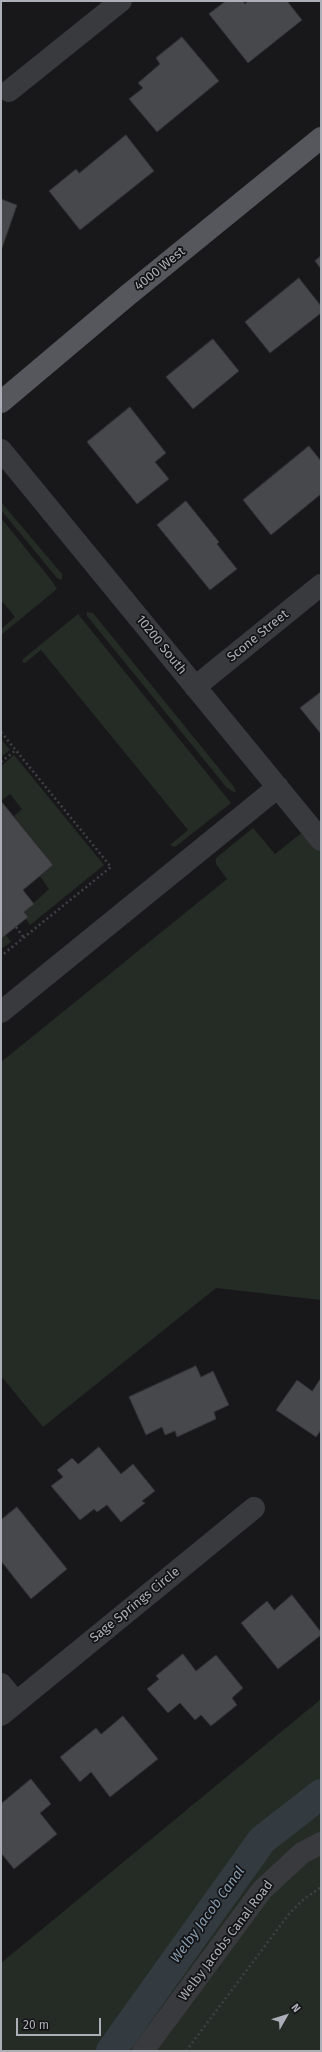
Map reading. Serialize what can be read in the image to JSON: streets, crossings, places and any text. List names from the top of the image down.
{
  "streets": {
    "main road": ["4000 West"],
    "street": [
      "Scone Street",
      "10200 South",
      "Sage Springs Circle",
      "Welby Jacobs Canal Road"
    ]
  },
  "crossings": [
    ["Scone Street", "10200 South"]
  ],
  "water": ["Welby Jacob Canal"],
  "scale_bar": "20 m",
  "north": "top right"
}
